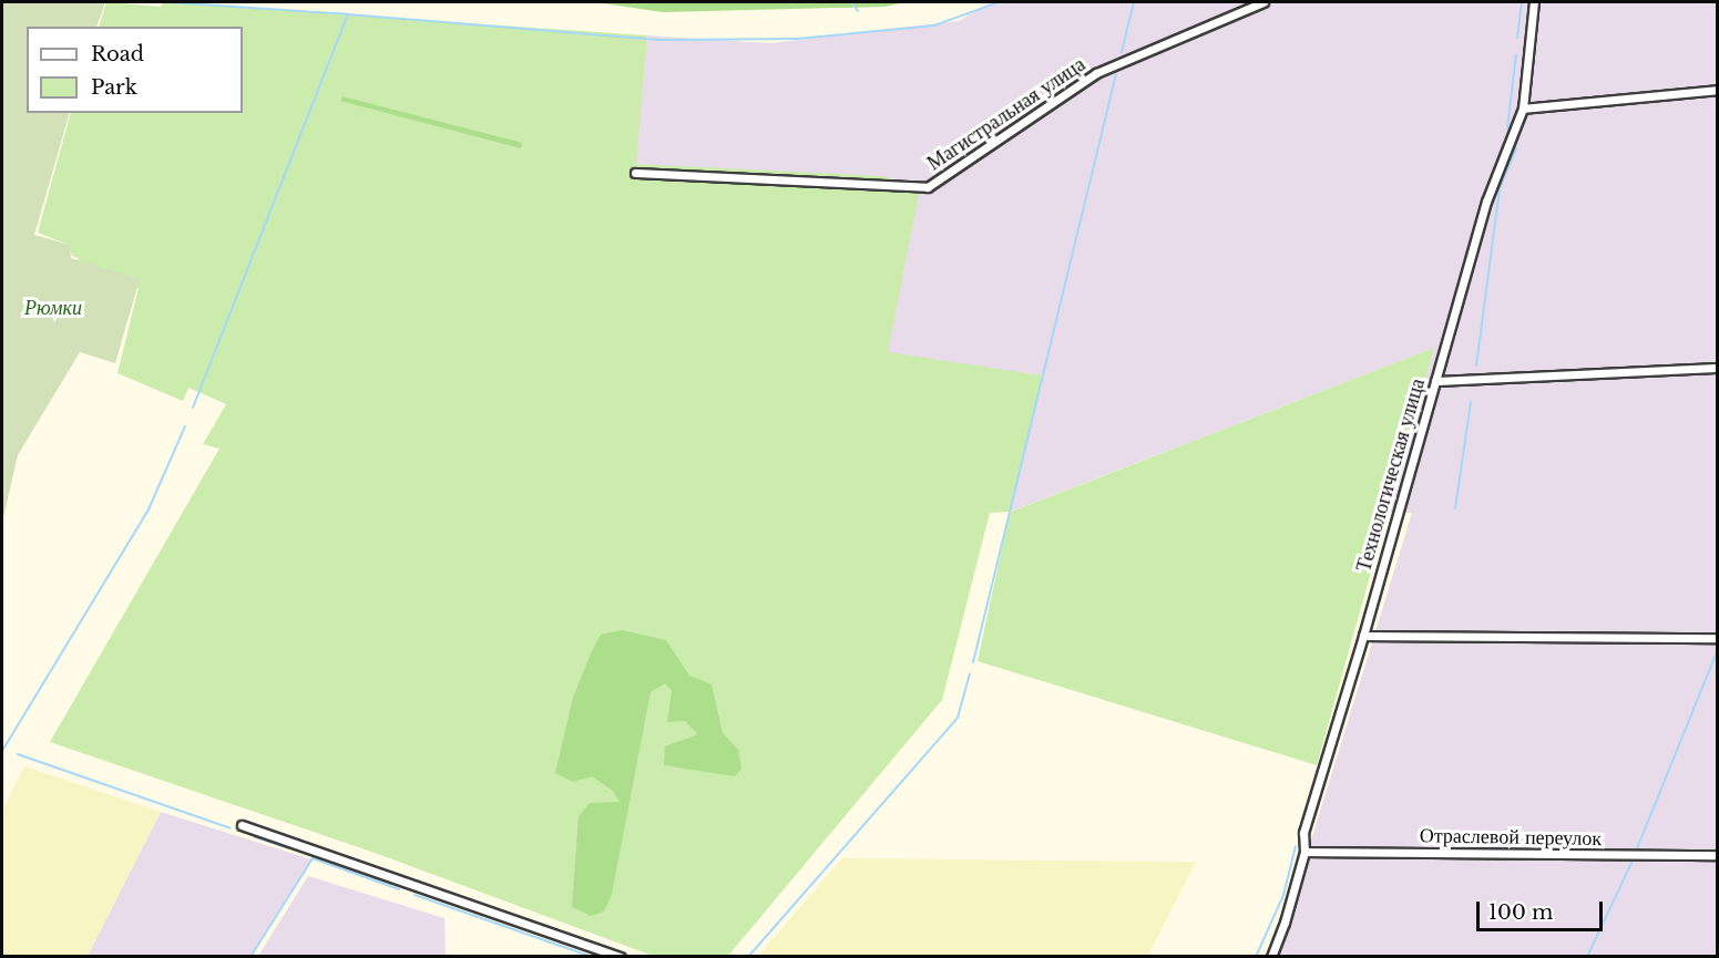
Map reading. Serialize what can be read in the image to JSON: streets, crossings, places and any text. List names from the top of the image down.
{
  "streets": {
    "street": ["Магистральная улица", "Технологическая улица", "Отраслевой переулок"]
  },
  "crossings": [
    ["Технологическая улица", "Отраслевой переулок"]
  ],
  "parks": ["Рюмки"],
  "legend": ["Road", "Park"],
  "scale_bar": "100 m"
}
